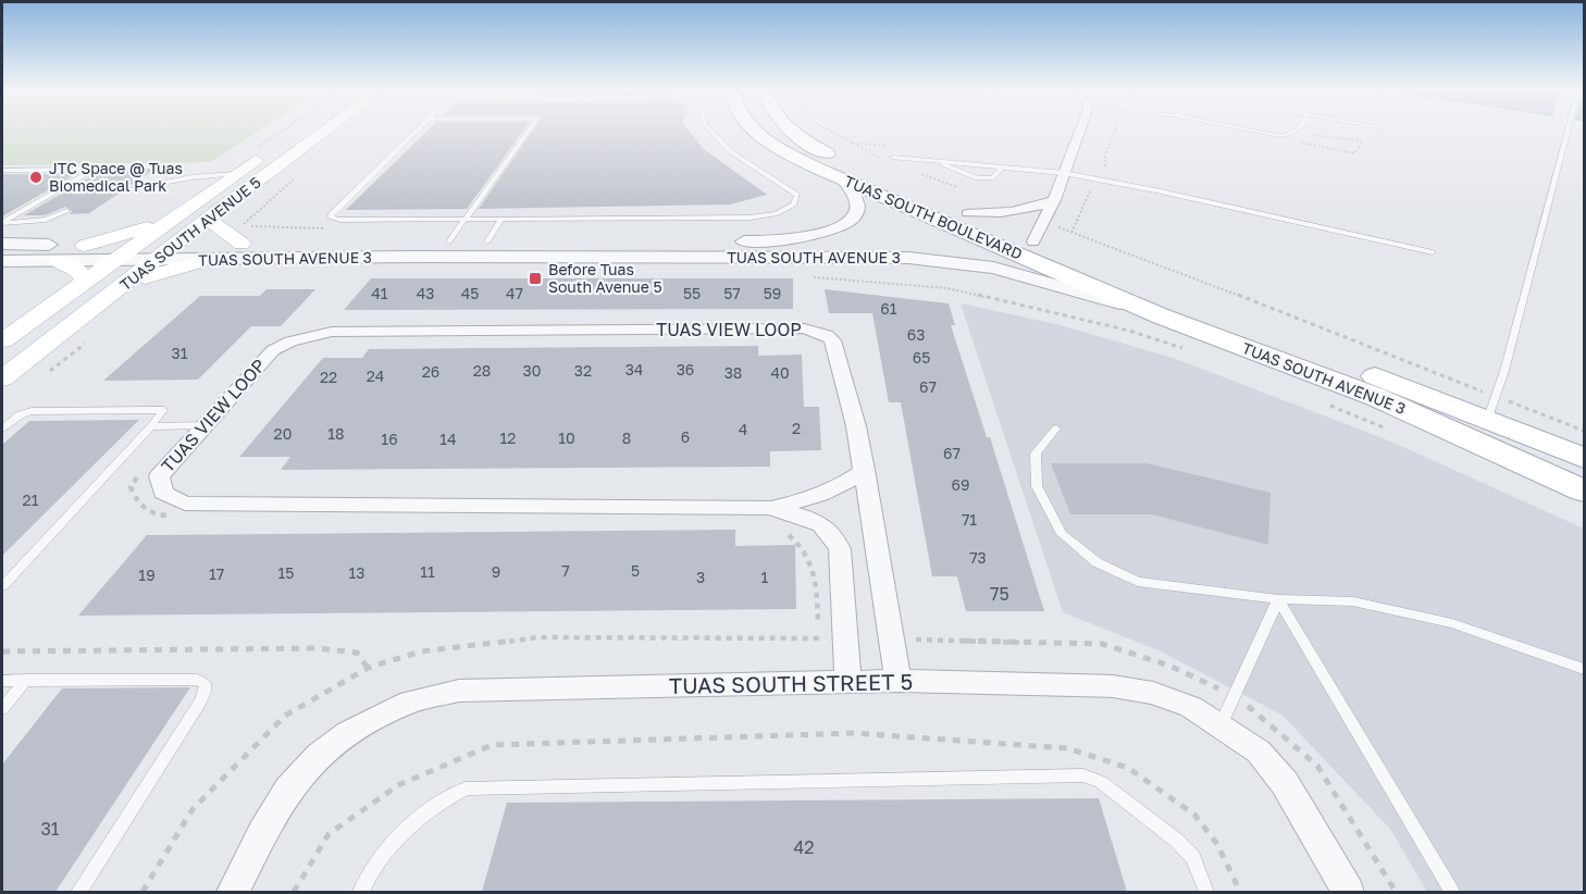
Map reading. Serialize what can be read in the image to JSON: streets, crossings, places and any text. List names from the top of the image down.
{
  "streets": {
    "main road": ["TUAS SOUTH BOULEVARD", "TUAS SOUTH AVENUE 5", "TUAS SOUTH AVENUE 3"],
    "street": ["TUAS VIEW LOOP", "TUAS SOUTH STREET 5"]
  },
  "crossings": [
    ["TUAS SOUTH BOULEVARD", "TUAS SOUTH AVENUE 3"],
    ["TUAS SOUTH AVENUE 5", "TUAS SOUTH AVENUE 3"],
    ["TUAS VIEW LOOP", "TUAS SOUTH STREET 5"]
  ],
  "places": {
    "other": ["JTC Space @ Tuas Biomedical Park"],
    "transit": ["Before Tuas South Avenue 5"]
  },
  "house_numbers": [
    "41",
    "43",
    "45",
    "47",
    "55",
    "57",
    "59",
    "61",
    "63",
    "31",
    "65",
    "34",
    "36",
    "28",
    "30",
    "32",
    "26",
    "38",
    "40",
    "24",
    "22",
    "67",
    "2",
    "4",
    "20",
    "18",
    "6",
    "12",
    "10",
    "8",
    "16",
    "14",
    "67",
    "69",
    "21",
    "71",
    "73",
    "7",
    "5",
    "11",
    "9",
    "15",
    "13",
    "17",
    "19",
    "3",
    "1",
    "75",
    "31",
    "42"
  ]
}
